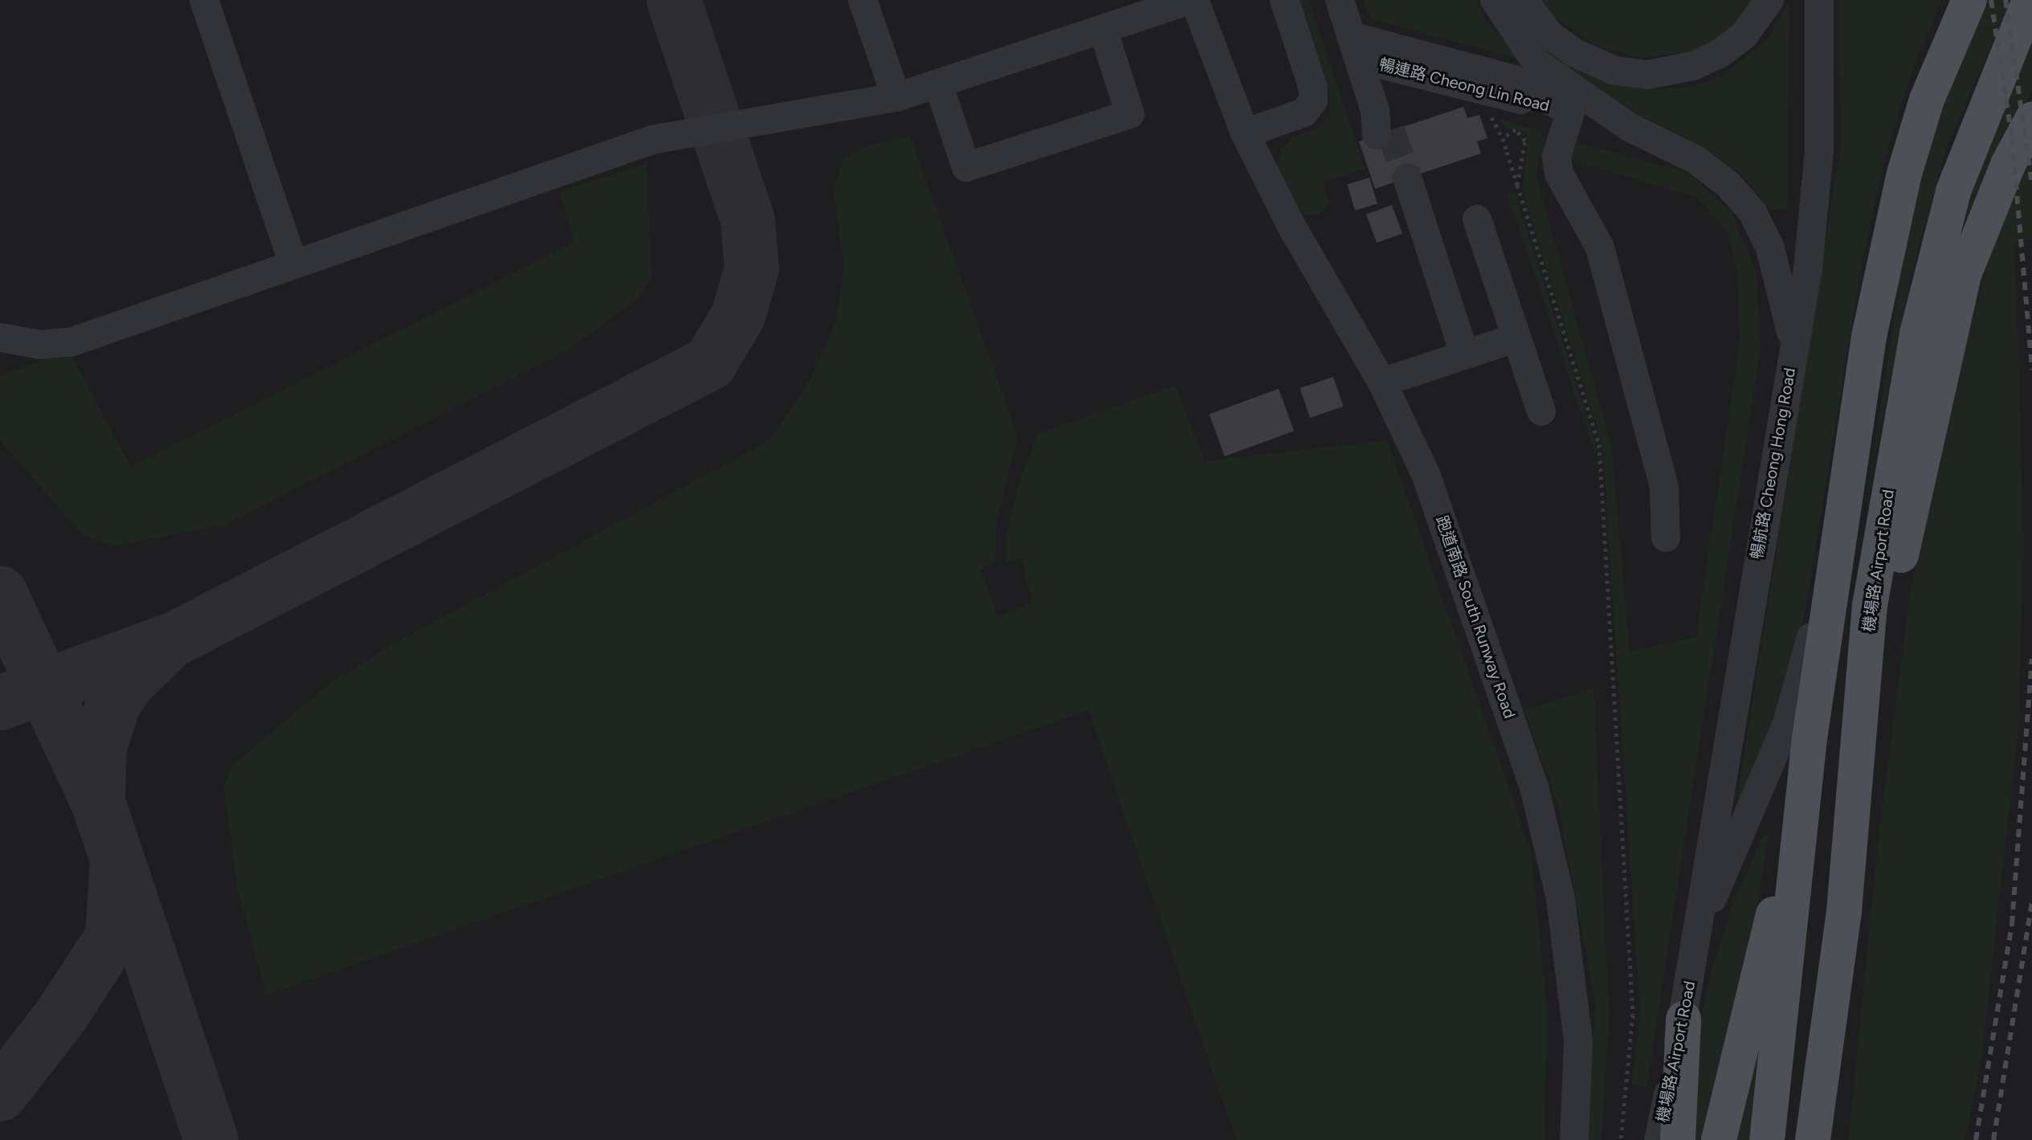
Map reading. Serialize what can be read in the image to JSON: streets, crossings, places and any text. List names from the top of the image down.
{
  "streets": {
    "main road": ["機場路 Airport Road"],
    "street": ["暢連路 Cheong Lin Road", "暢航路 Cheong Hong Road", "跑道南路 South Runway Road"]
  },
  "crossings": [
    ["暢航路 Cheong Hong Road", "機場路 Airport Road"]
  ]
}
